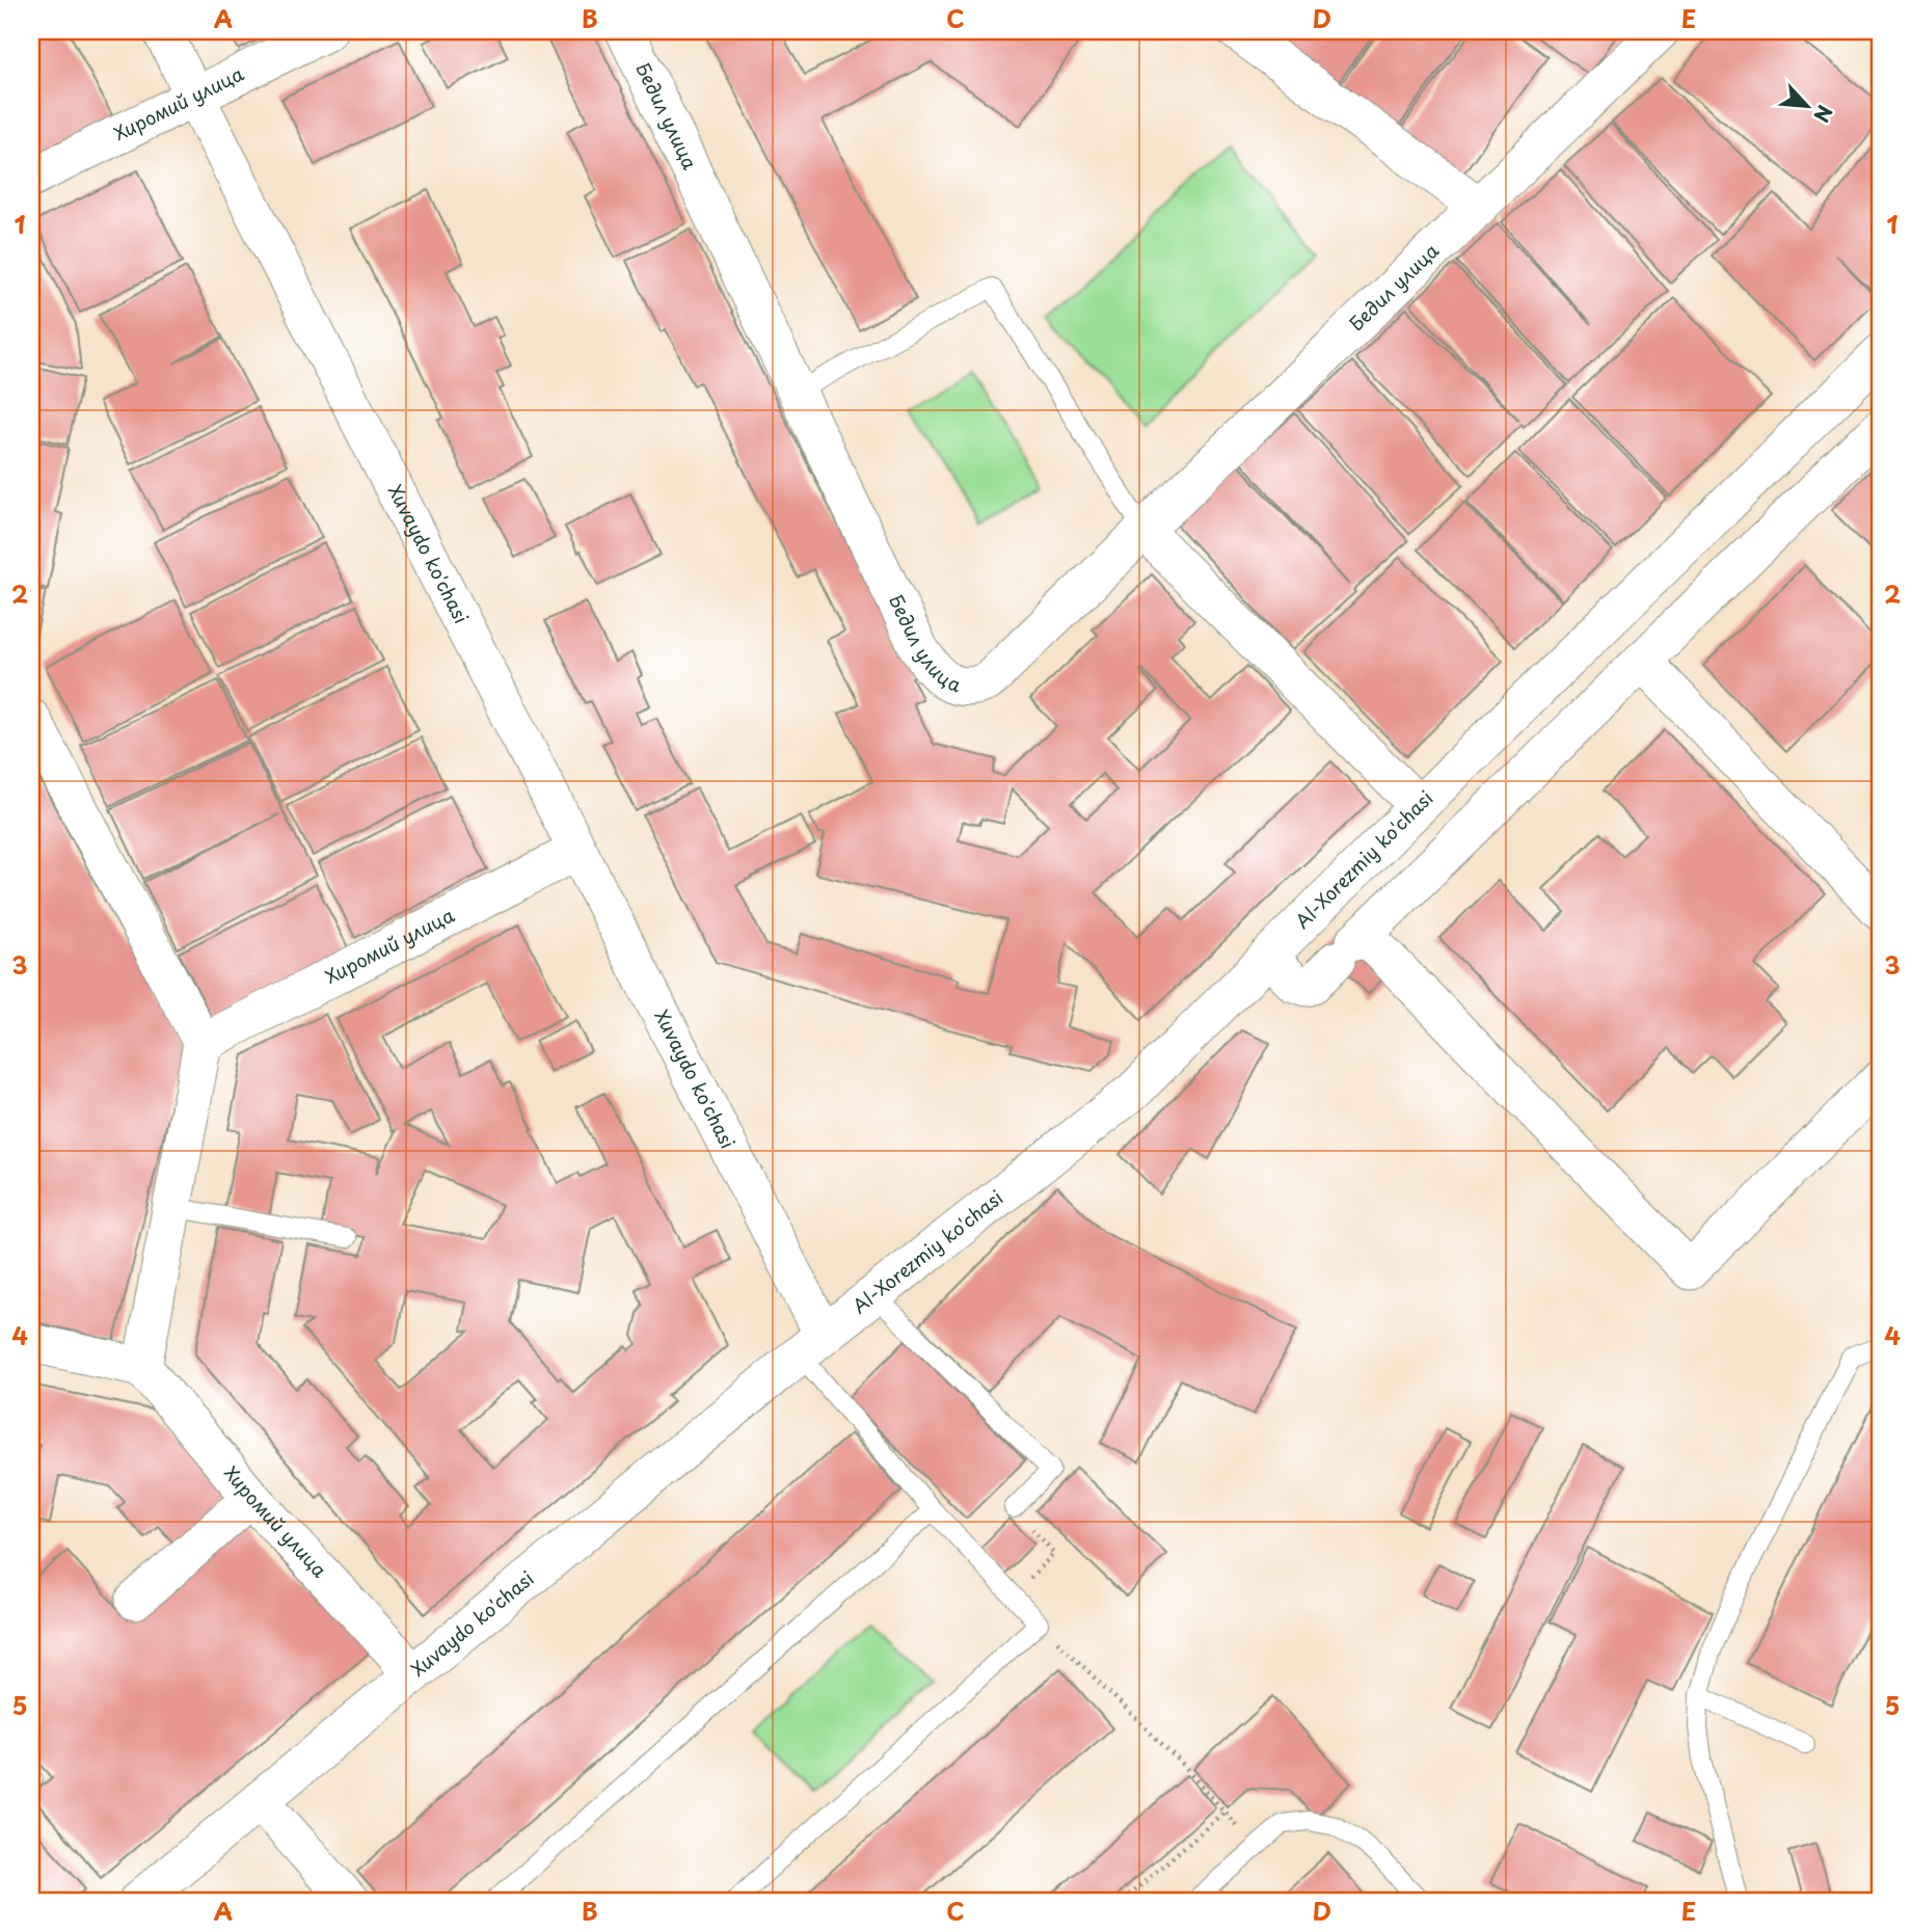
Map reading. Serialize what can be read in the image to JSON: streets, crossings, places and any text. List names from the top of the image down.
{
  "streets": {
    "street": [
      "Хиромий улица",
      "Бедил улица",
      "Xuvaydo ko'chasi",
      "Al-Xorezmiy ko'chasi"
    ]
  },
  "crossings": [
    ["Хиромий улица", "Xuvaydo ko'chasi"],
    ["Xuvaydo ko'chasi", "Al-Xorezmiy ko'chasi"]
  ],
  "north": "bottom right",
  "grid": {
    "columns": [
      "A",
      "B",
      "C",
      "D",
      "E"
    ],
    "rows": [
      "1",
      "2",
      "3",
      "4",
      "5"
    ]
  }
}
